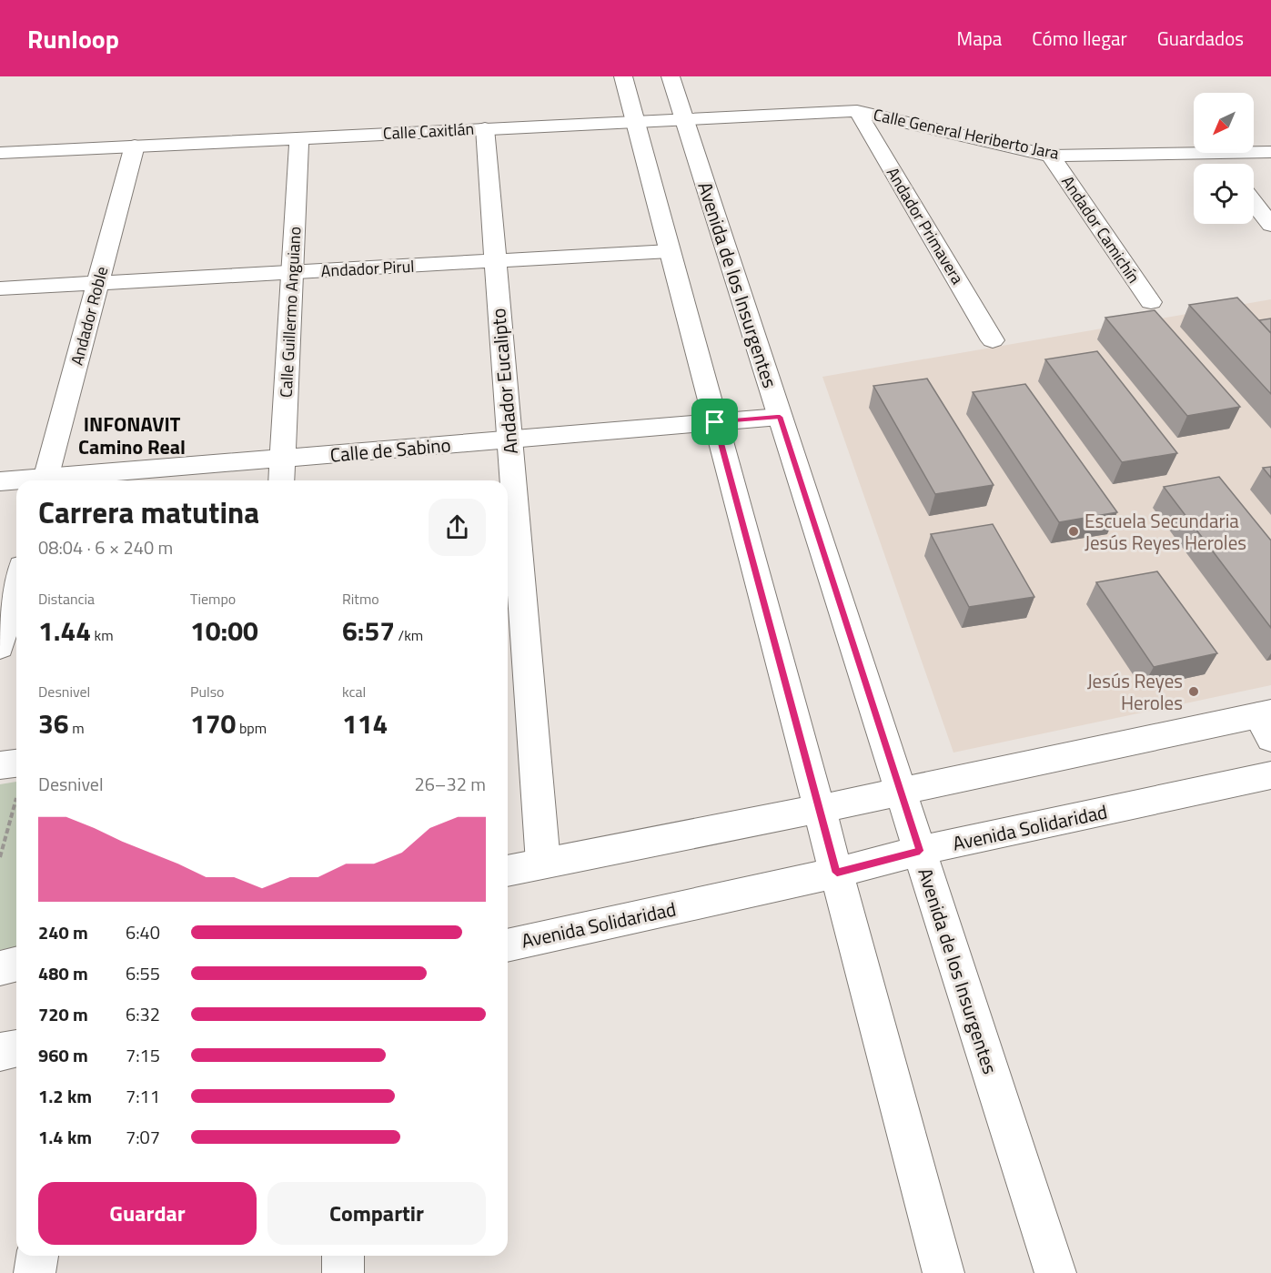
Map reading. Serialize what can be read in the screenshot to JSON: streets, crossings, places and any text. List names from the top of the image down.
{
  "streets": {
    "street": [
      "Calle Caxitlán",
      "Calle General Heriberto Jara",
      "Andador Primavera",
      "Andador Camichín",
      "Andador Pirul",
      "Avenida de los Insurgentes",
      "Calle Guillermo Anguiano",
      "Andador Roble",
      "Andador Eucalipto",
      "Calle de Sabino",
      "Avenida Solidaridad"
    ]
  },
  "crossings": [
    ["Calle Caxitlán", "Calle General Heriberto Jara"],
    ["Calle Caxitlán", "Andador Primavera"],
    ["Calle Caxitlán", "Avenida de los Insurgentes"],
    ["Calle Caxitlán", "Calle Guillermo Anguiano"],
    ["Calle Caxitlán", "Andador Roble"],
    ["Calle Caxitlán", "Andador Eucalipto"],
    ["Calle General Heriberto Jara", "Andador Primavera"],
    ["Calle General Heriberto Jara", "Andador Camichín"],
    ["Andador Pirul", "Calle Guillermo Anguiano"],
    ["Andador Pirul", "Andador Roble"],
    ["Andador Pirul", "Andador Eucalipto"],
    ["Avenida de los Insurgentes", "Calle de Sabino"],
    ["Avenida de los Insurgentes", "Avenida Solidaridad"],
    ["Calle Guillermo Anguiano", "Calle de Sabino"],
    ["Andador Eucalipto", "Calle de Sabino"]
  ],
  "districts": ["INFONAVIT Camino Real"],
  "places": ["Escuela Secundaria Jesús Reyes Heroles", "Jesús Reyes Heroles"],
  "north": "bottom left",
  "page": {
    "header": "Runloop",
    "nav": ["Mapa", "Cómo llegar", "Guardados"],
    "heading": ["Carrera matutina", "08:04 · 6 × 240 m"],
    "stats": [
      ["Distancia", "1.44 km"],
      ["Tiempo", "10:00"],
      ["Ritmo", "6:57 /km"],
      ["Desnivel", "36 m"],
      ["Pulso", "170 bpm"],
      ["kcal", "114"]
    ],
    "chart": ["Desnivel", "26–32 m"],
    "list": [
      {
        "name": "240 m",
        "note": "6:40"
      },
      {
        "name": "480 m",
        "note": "6:55"
      },
      {
        "name": "720 m",
        "note": "6:32"
      },
      {
        "name": "960 m",
        "note": "7:15"
      },
      {
        "name": "1.2 km",
        "note": "7:11"
      },
      {
        "name": "1.4 km",
        "note": "7:07"
      }
    ],
    "buttons": ["Guardar", "Compartir"]
  }
}
